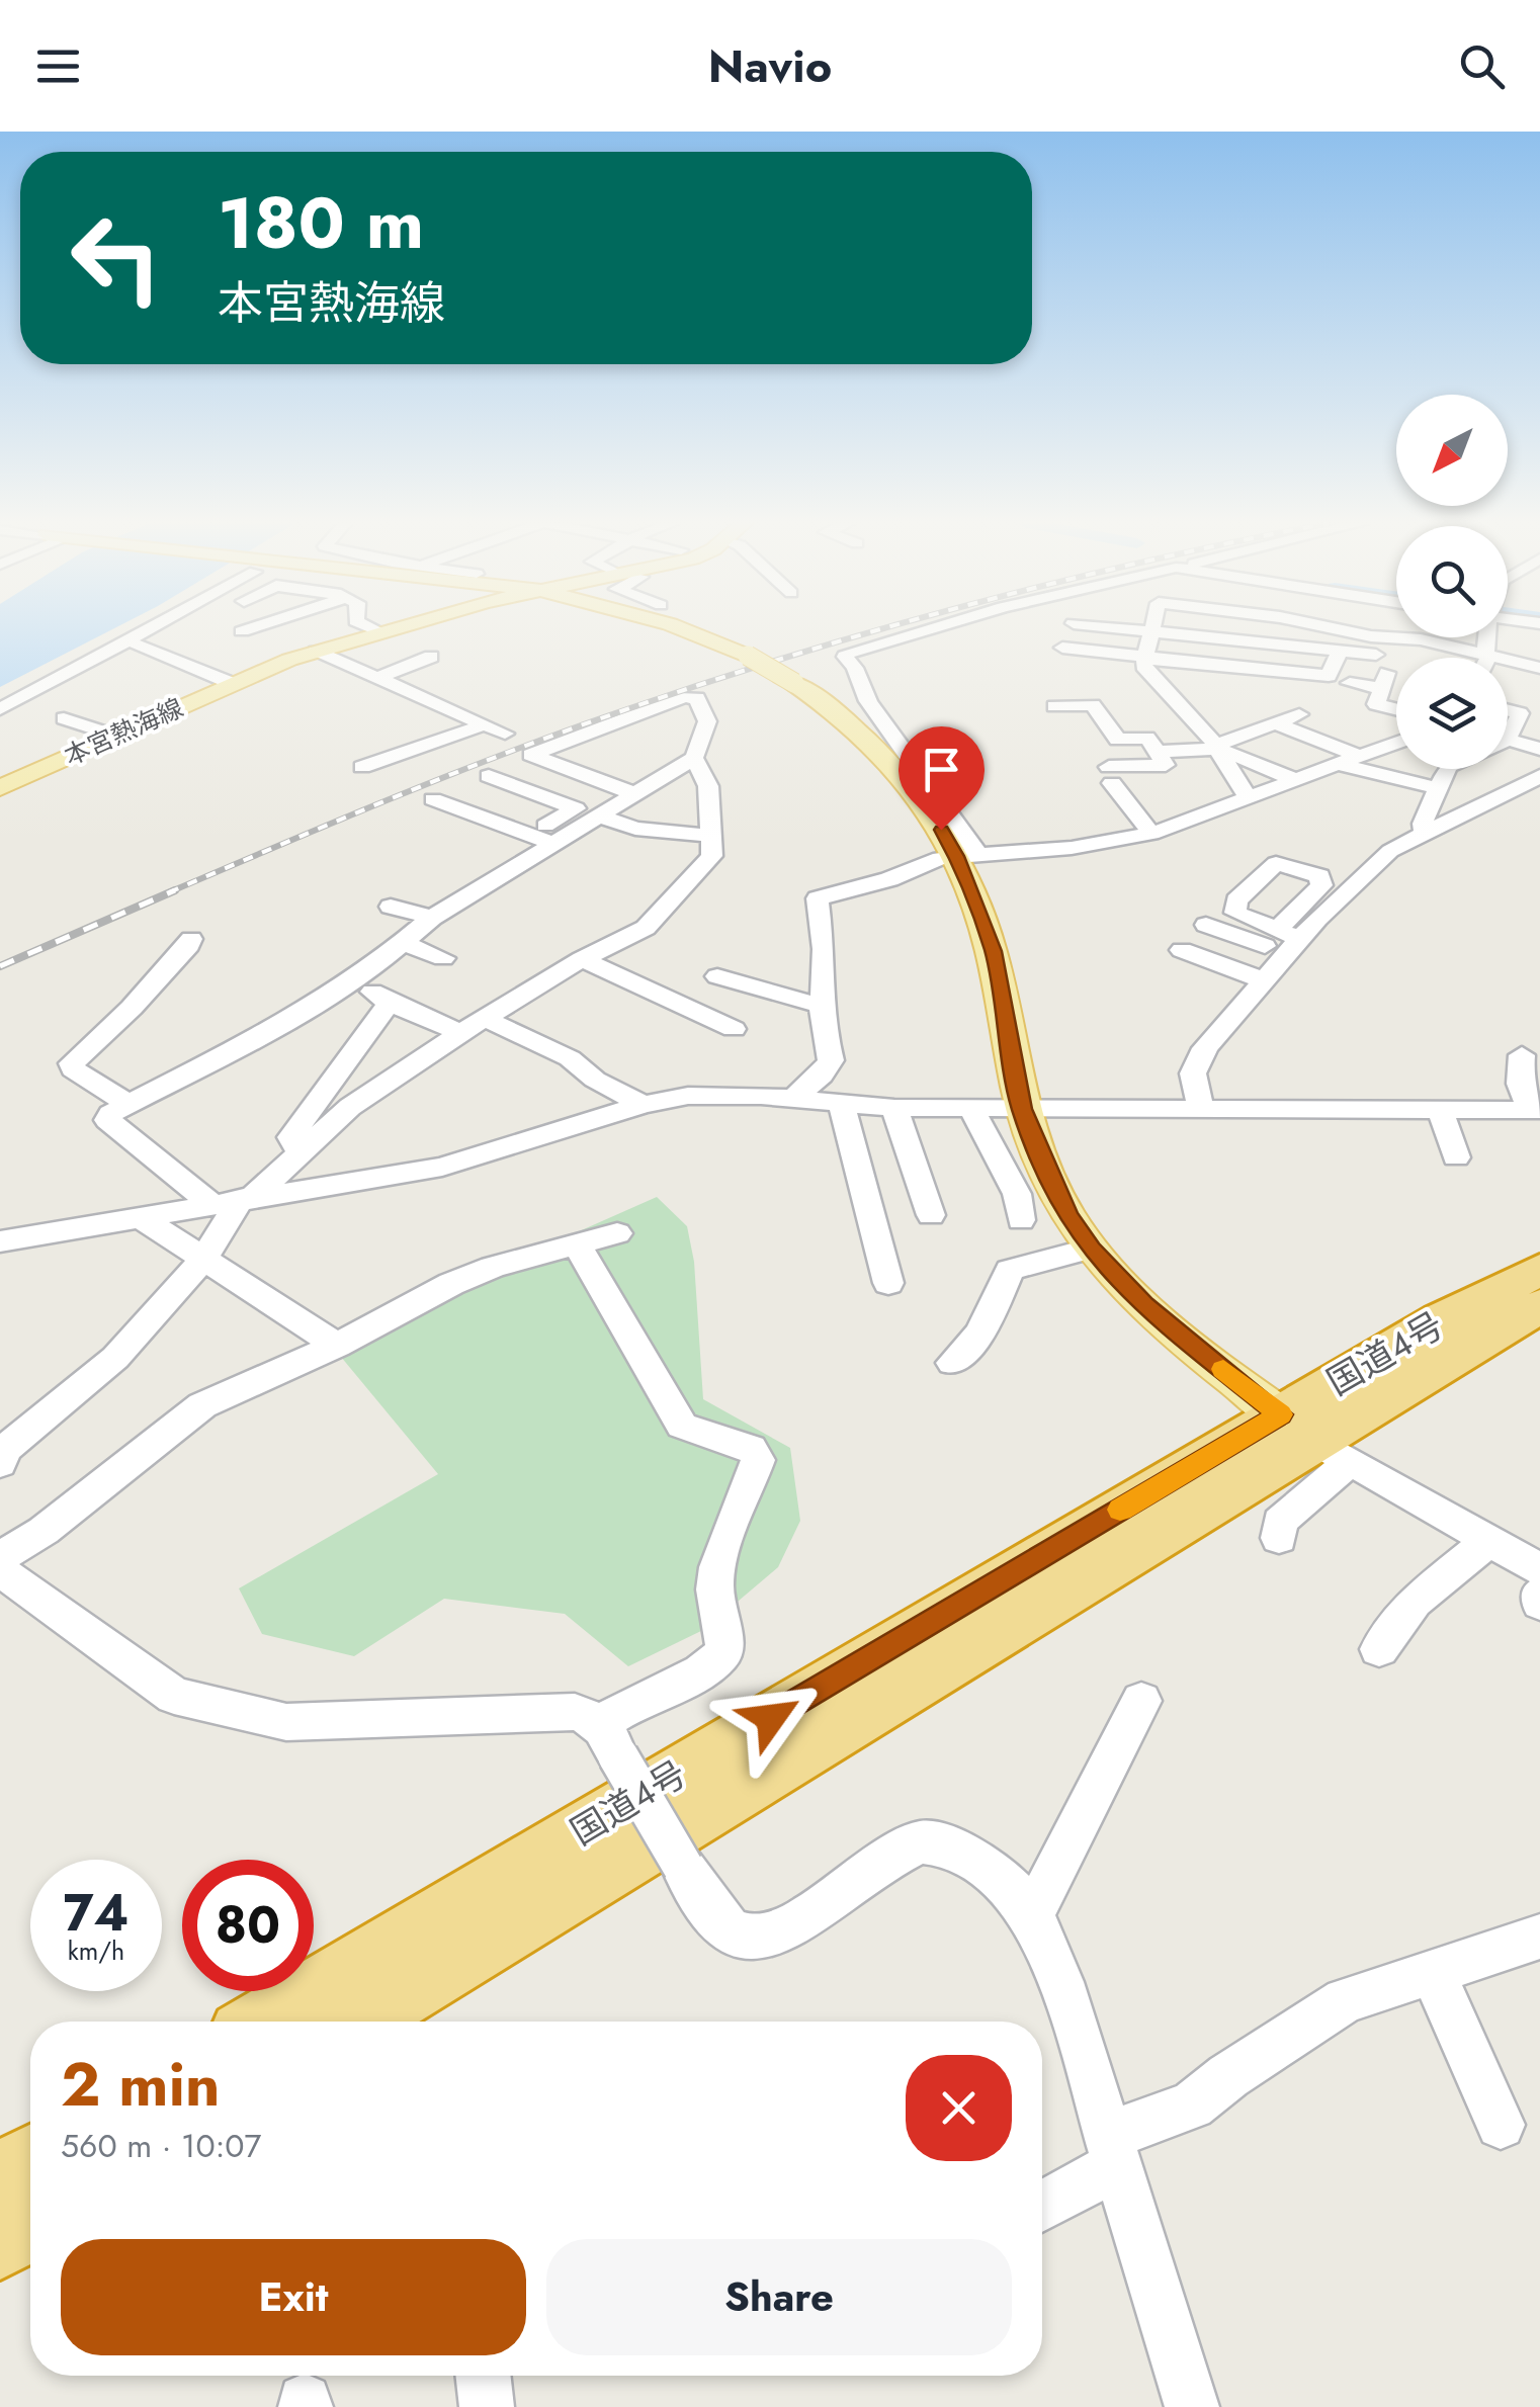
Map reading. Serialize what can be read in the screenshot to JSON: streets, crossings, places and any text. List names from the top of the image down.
{
  "streets": {
    "highway": ["国道4号"],
    "main road": ["本宮熱海線"]
  },
  "crossings": [
    ["本宮熱海線", "国道4号"]
  ],
  "north": "bottom left",
  "page": {
    "header": "Navio",
    "turn": ["180 m", "本宮熱海線"],
    "speed": "74 km/h",
    "limit": "80",
    "heading": ["2 min", "560 m · 10:07"],
    "buttons": ["Exit", "Share"]
  }
}
